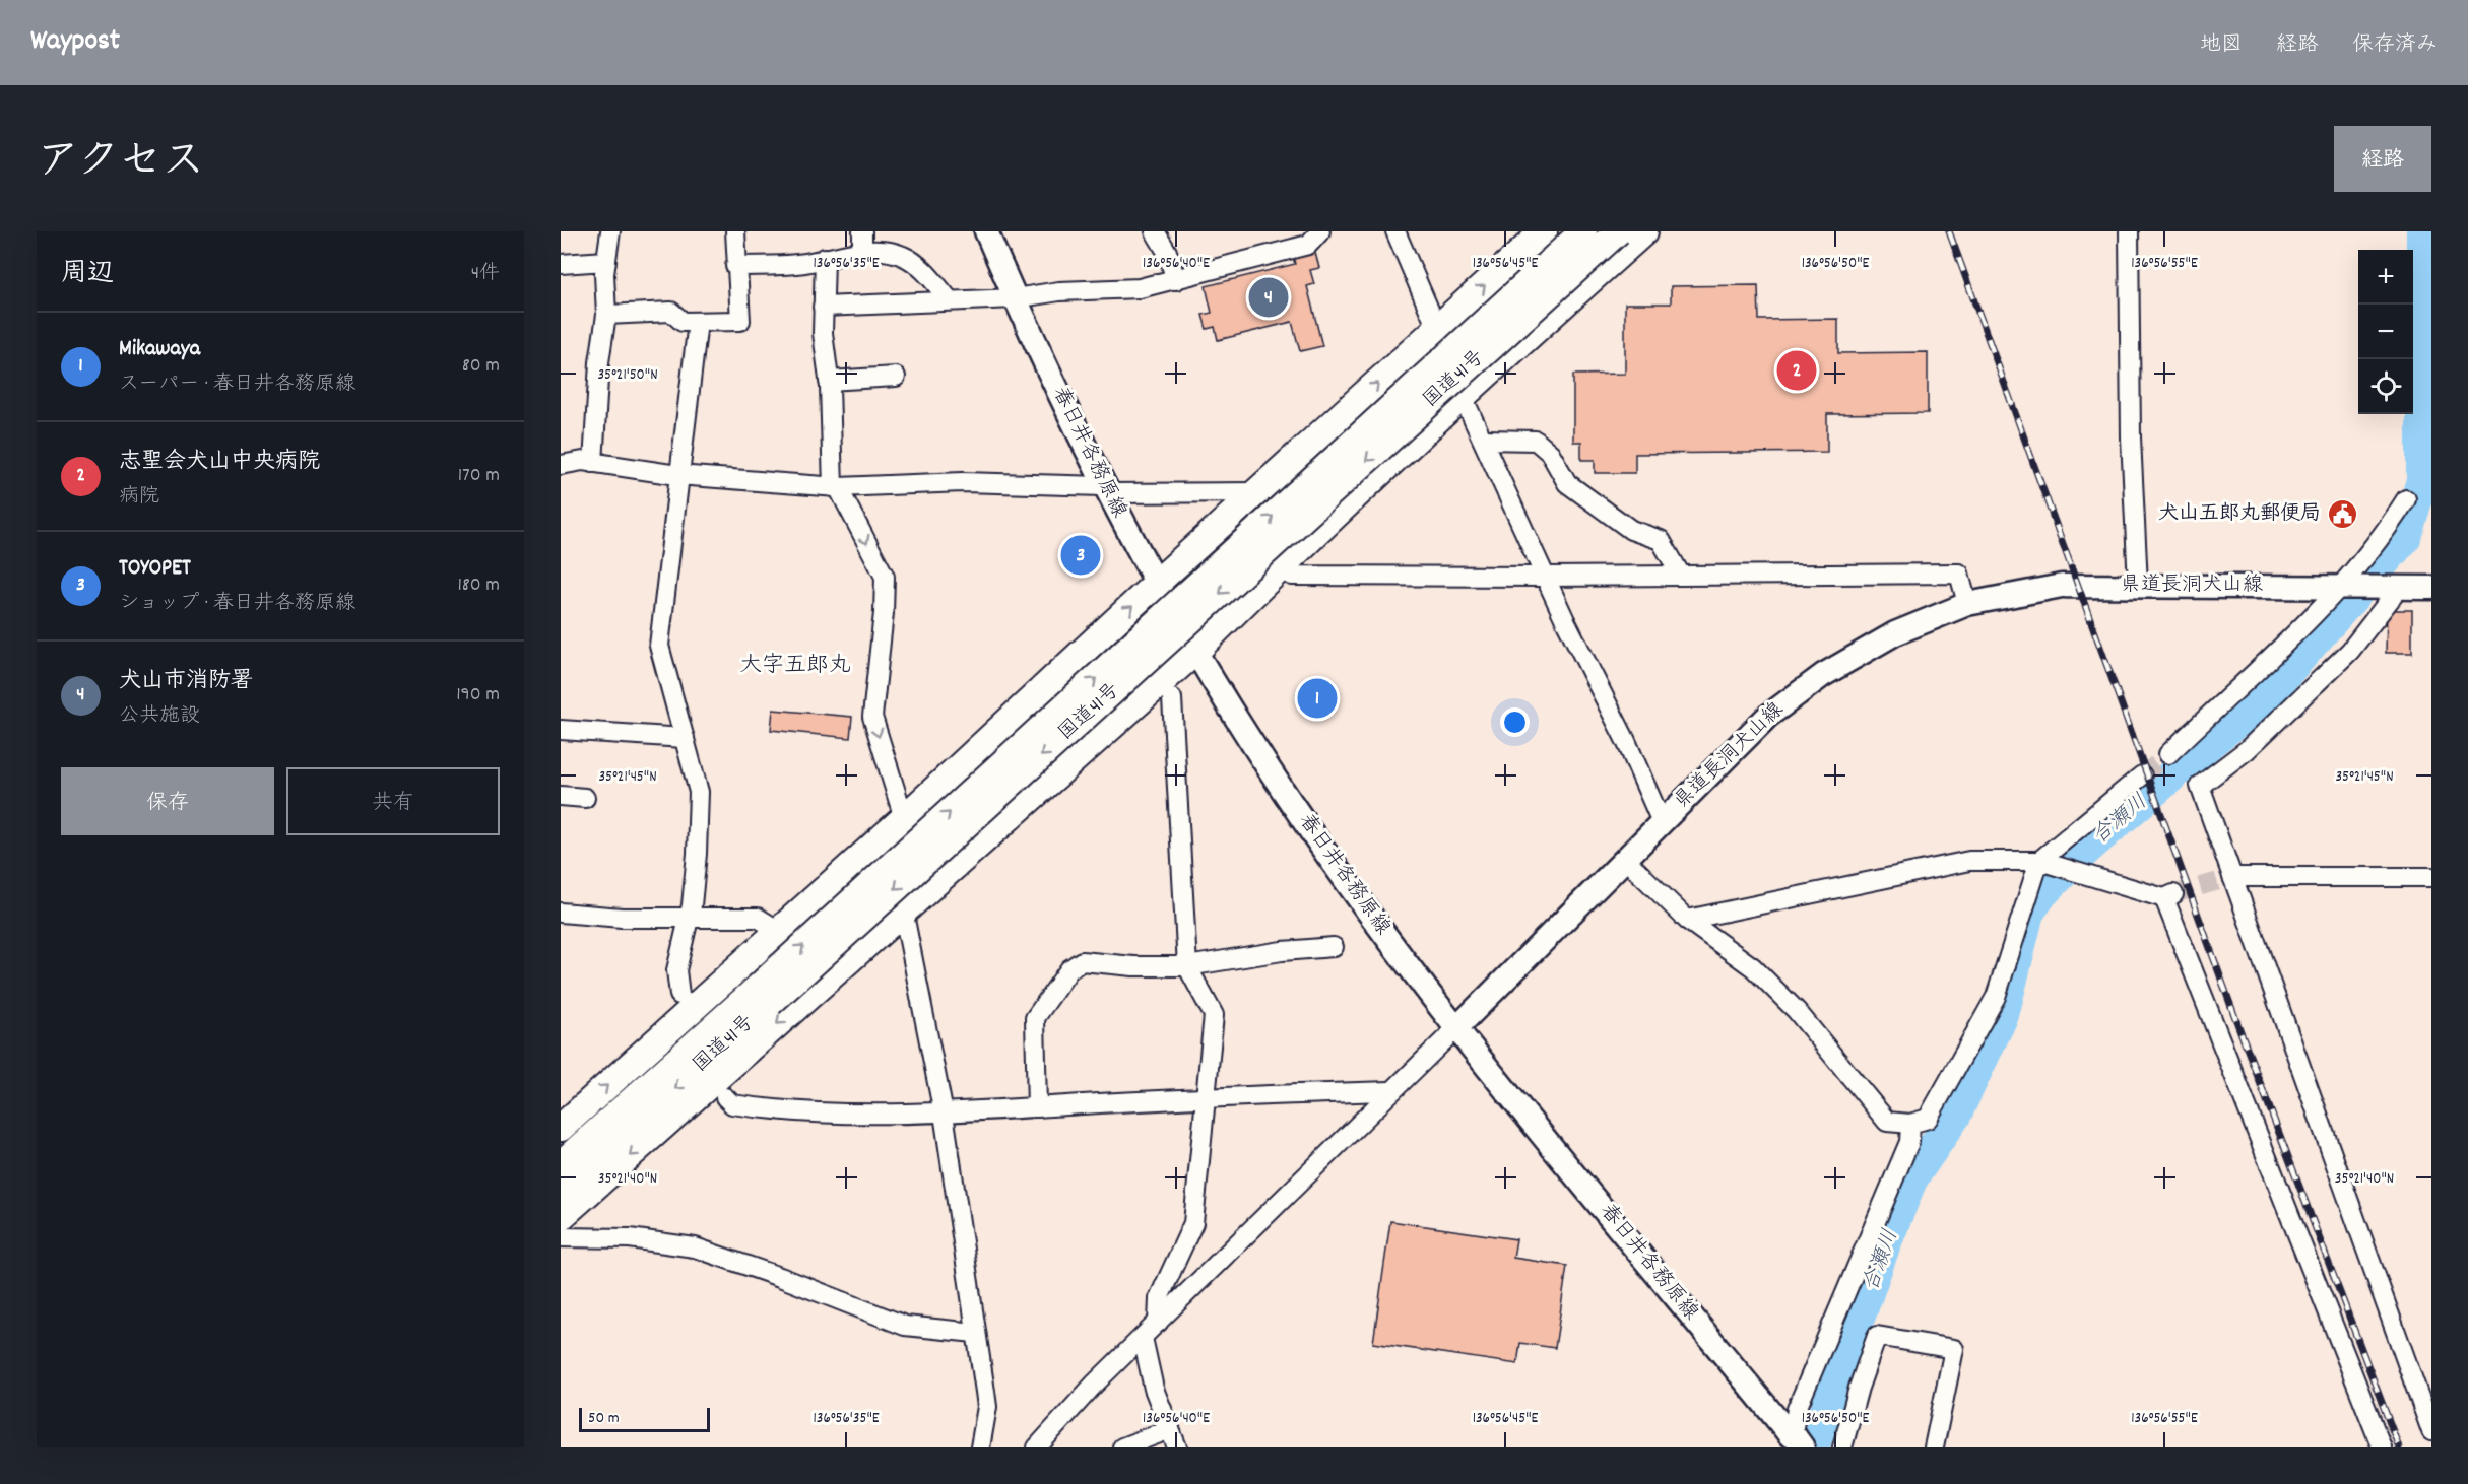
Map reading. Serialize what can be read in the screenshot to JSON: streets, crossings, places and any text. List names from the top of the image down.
{
  "streets": {
    "highway": ["国道41号"],
    "main road": ["春日井各務原線", "県道長洞犬山線"]
  },
  "crossings": [
    ["春日井各務原線", "県道長洞犬山線"]
  ],
  "districts": ["大字五郎丸"],
  "water": ["合瀬川"],
  "places": {
    "public building": ["犬山五郎丸郵便局"]
  },
  "scale_bar": "50 m",
  "page": {
    "header": "Waypost",
    "nav": ["地図", "経路", "保存済み"],
    "title": "アクセス",
    "buttons": [
      "経路",
      ["保存", "共有"]
    ],
    "heading": ["周辺", "4件"],
    "map_buttons": ["+", "−"],
    "pins": [
      "4",
      "2",
      "3",
      "1"
    ],
    "list": [
      {
        "mark": "1",
        "name": "Mikawaya",
        "note": "スーパー · 春日井各務原線",
        "value": "80 m"
      },
      {
        "mark": "2",
        "name": "志聖会犬山中央病院",
        "note": "病院",
        "value": "170 m"
      },
      {
        "mark": "3",
        "name": "TOYOPET",
        "note": "ショップ · 春日井各務原線",
        "value": "180 m"
      },
      {
        "mark": "4",
        "name": "犬山市消防署",
        "note": "公共施設",
        "value": "190 m"
      }
    ],
    "scale": "50 m"
  },
  "coordinates": [
    "136°56'35\"E",
    "136°56'40\"E",
    "136°56'45\"E",
    "136°56'50\"E",
    "136°56'55\"E",
    "35°21'50\"N",
    "35°21'45\"N",
    "35°21'40\"N"
  ]
}
